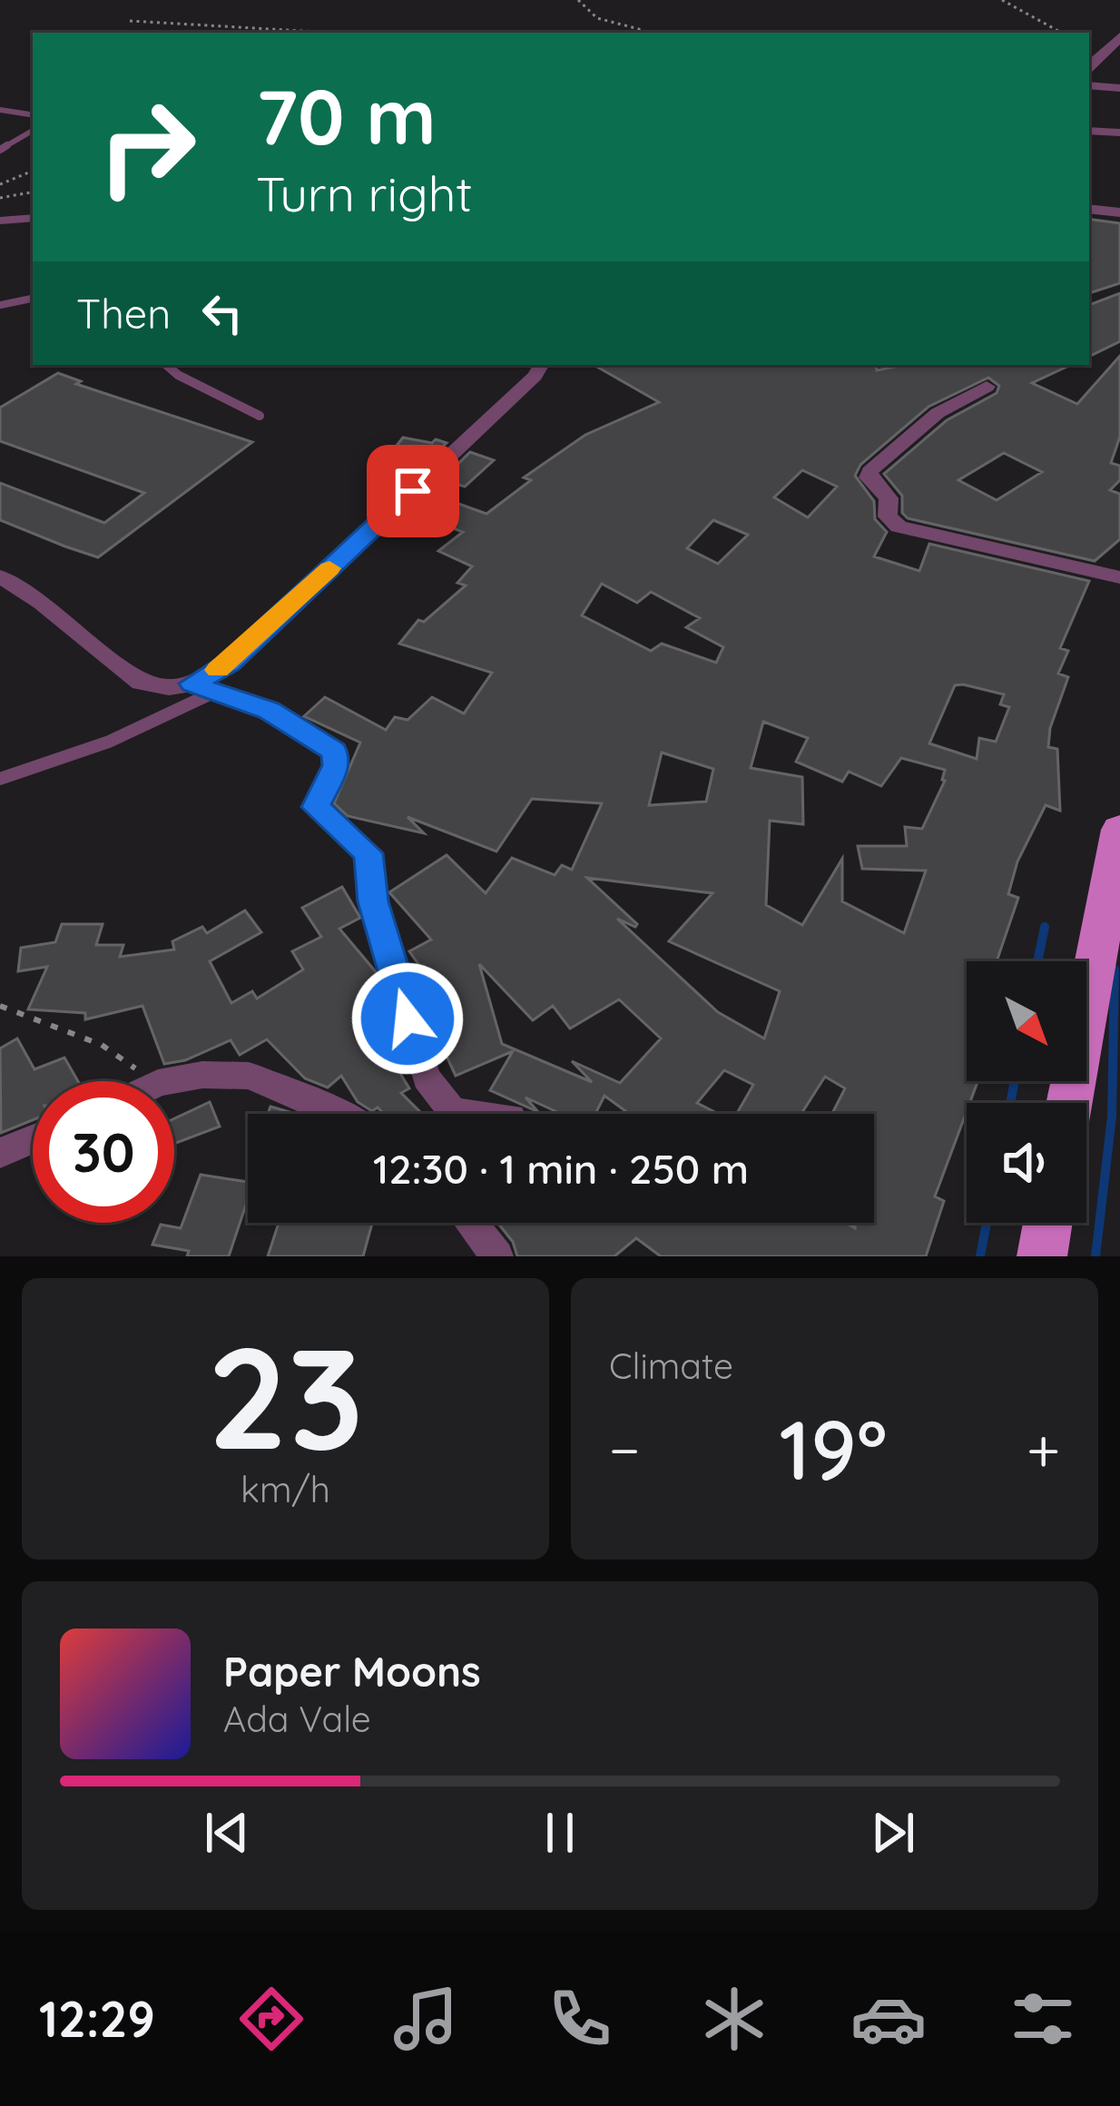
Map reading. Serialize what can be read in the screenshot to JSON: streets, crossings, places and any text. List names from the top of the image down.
{
  "north": "bottom right",
  "page": {
    "turn": ["70 m", "Turn right"],
    "then": "Then",
    "limit": "30",
    "trip": "12:30 · 1 min · 250 m",
    "tile": [
      ["23", "km/h"],
      "Climate"
    ],
    "heat": ["−", "19°", "+"],
    "song": ["Paper Moons", "Ada Vale"],
    "tabs": "12:29"
  }
}
